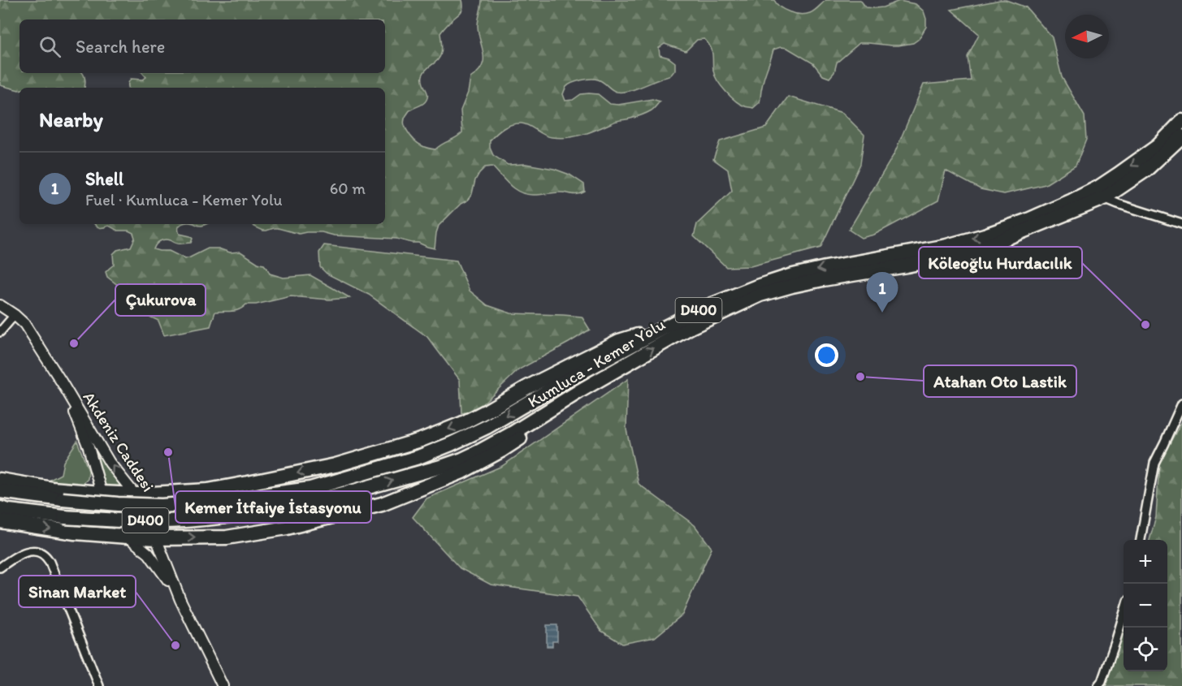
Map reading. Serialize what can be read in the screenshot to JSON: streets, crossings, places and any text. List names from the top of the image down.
{
  "streets": {
    "highway": ["D400", "Kumluca - Kemer Yolu"],
    "main road": ["Akdeniz Caddesi"]
  },
  "crossings": [
    ["Kumluca - Kemer Yolu", "Akdeniz Caddesi"]
  ],
  "places": [
    "Köleoğlu Hurdacılık",
    "Çukurova",
    "Atahan Oto Lastik",
    "Kemer İtfaiye İstasyonu",
    "Sinan Market"
  ],
  "north": "left",
  "page": {
    "search": "Search here",
    "heading": "Nearby",
    "list": [
      {
        "mark": "1",
        "name": "Shell",
        "note": "Fuel · Kumluca - Kemer Yolu",
        "value": "60 m"
      }
    ],
    "pins": "1",
    "map_buttons": ["+", "−"]
  }
}
